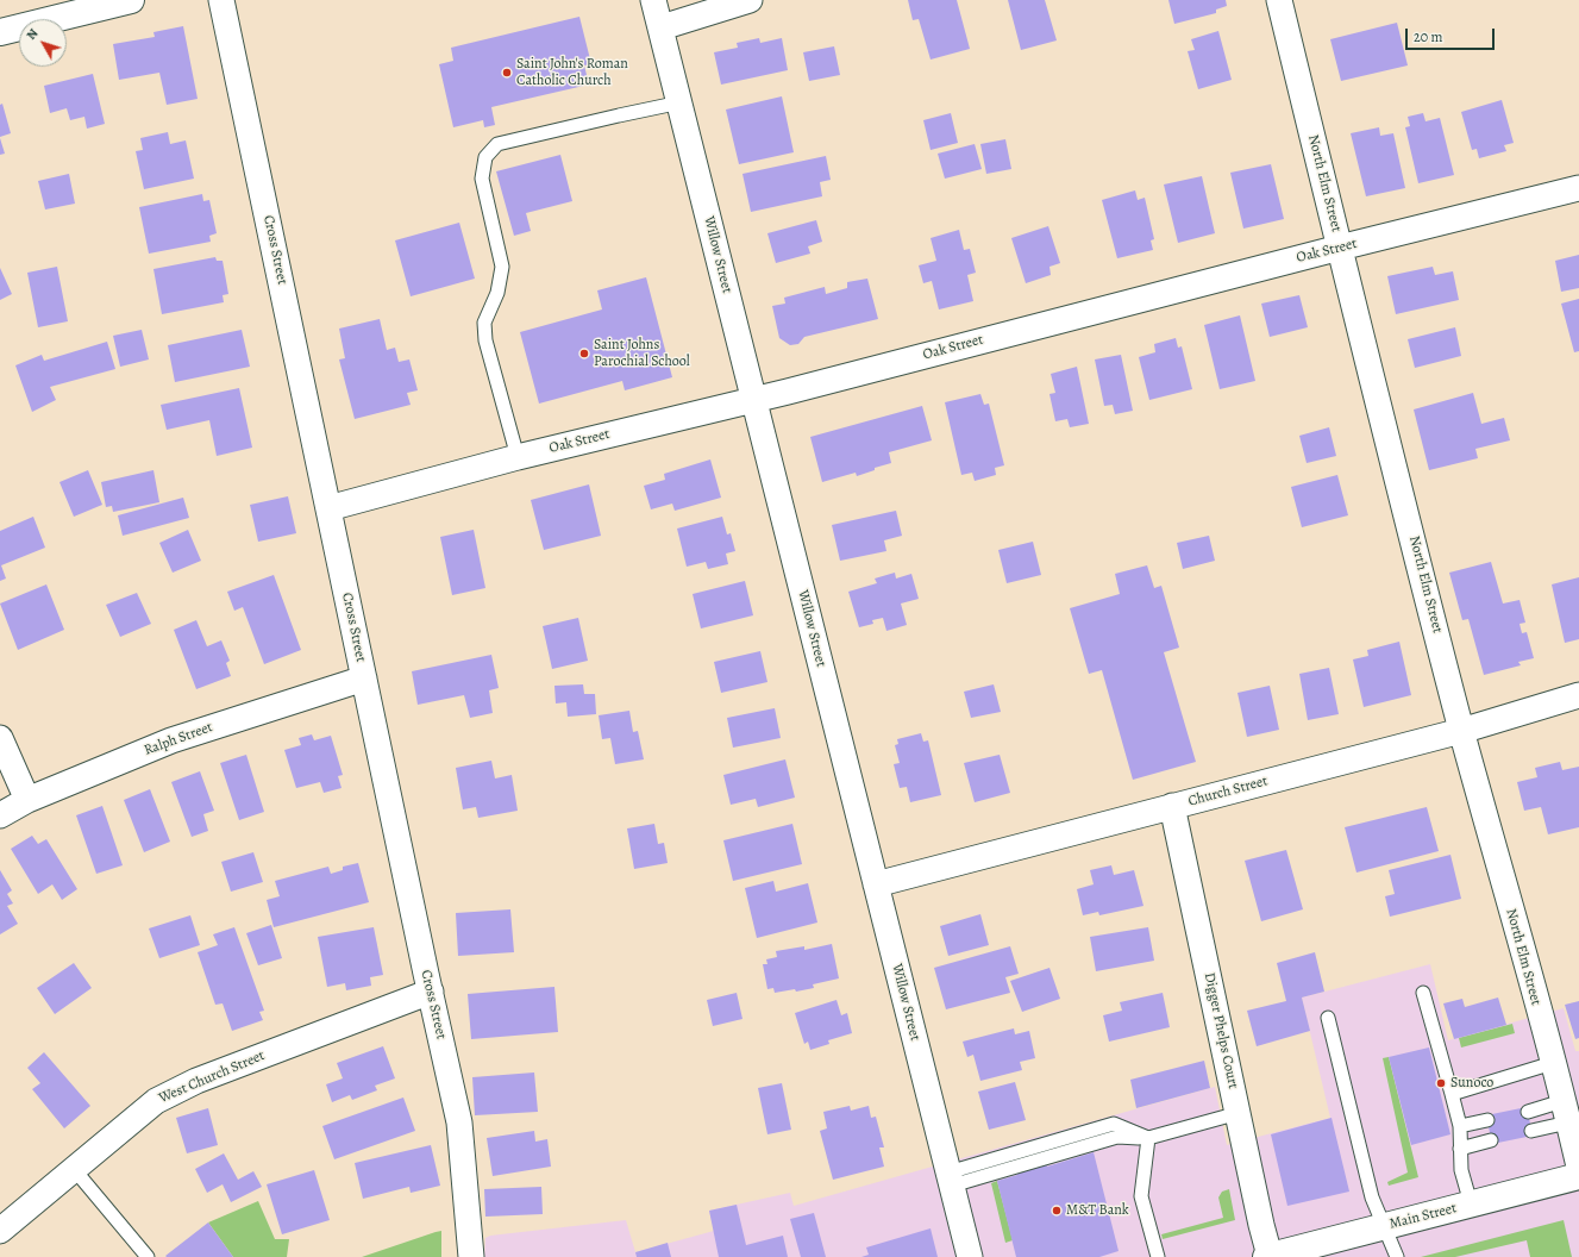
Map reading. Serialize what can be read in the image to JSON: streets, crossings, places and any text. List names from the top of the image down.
{
  "streets": {
    "main road": ["Main Street"],
    "street": [
      "North Elm Street",
      "Cross Street",
      "Oak Street",
      "Willow Street",
      "Ralph Street",
      "Church Street",
      "Digger Phelps Court",
      "West Church Street"
    ]
  },
  "crossings": [
    ["North Elm Street", "Oak Street"],
    ["North Elm Street", "Church Street"],
    ["Cross Street", "Oak Street"],
    ["Cross Street", "Ralph Street"],
    ["Cross Street", "West Church Street"],
    ["Oak Street", "Willow Street"],
    ["Willow Street", "Church Street"],
    ["Church Street", "Digger Phelps Court"],
    ["Digger Phelps Court", "Main Street"]
  ],
  "places": [
    "Saint John's Roman Catholic Church",
    "Saint Johns Parochial School",
    "Sunoco",
    "M&T Bank"
  ],
  "scale_bar": "20 m",
  "north": "top left"
}
